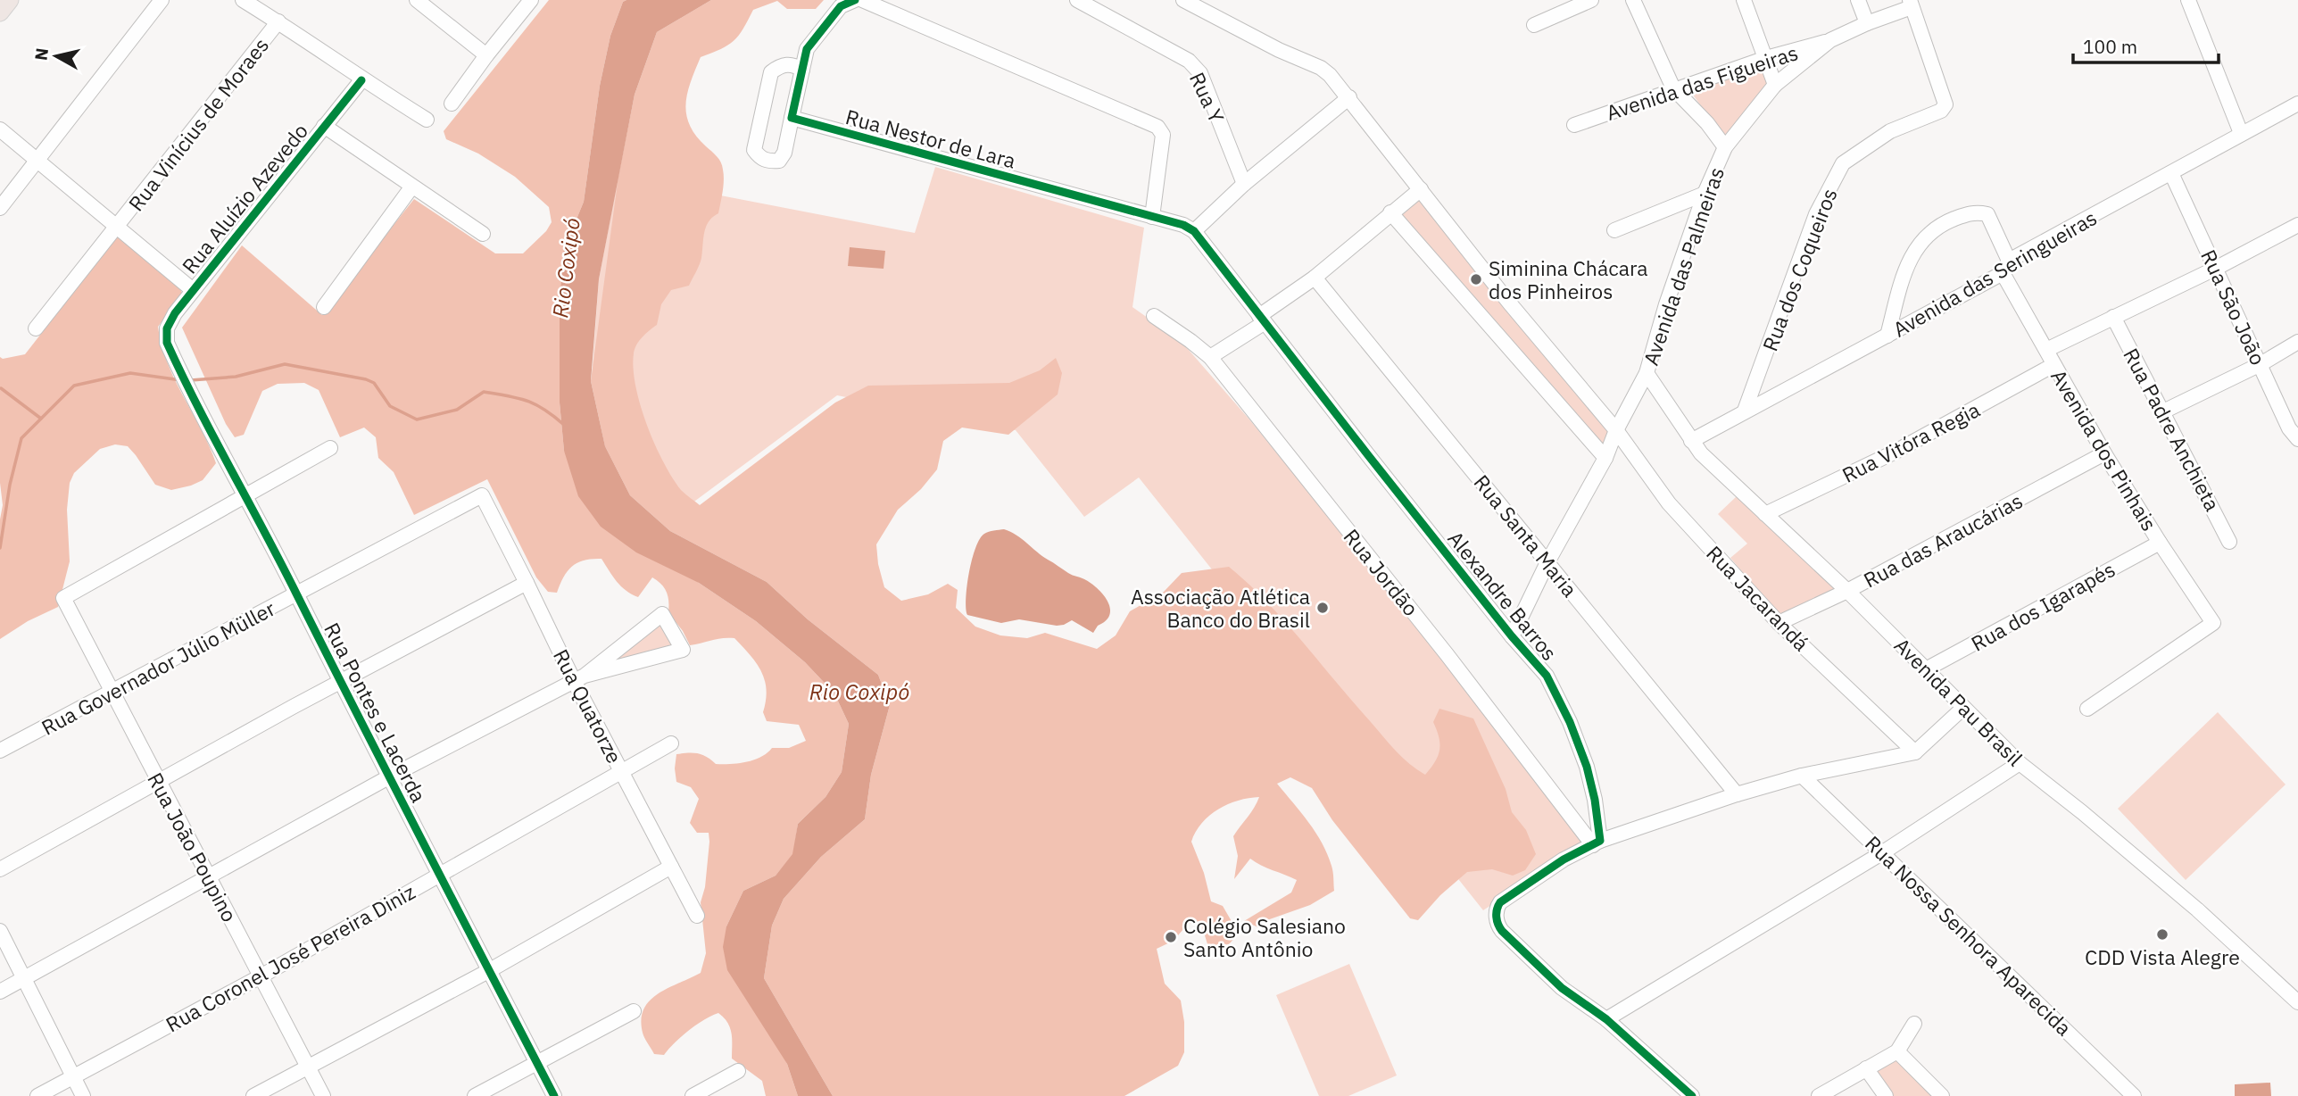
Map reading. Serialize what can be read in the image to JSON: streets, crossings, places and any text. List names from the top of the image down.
{
  "streets": {
    "street": [
      "Avenida das Figueiras",
      "Rua Y",
      "Rua Vinícius de Moraes",
      "Rua Nestor de Lara",
      "Rua Aluízio Azevedo",
      "Avenida das Palmeiras",
      "Rua dos Coqueiros",
      "Avenida das Seringueiras",
      "Rua São João",
      "Rua Padre Anchieta",
      "Rua Vitóra Regia",
      "Avenida dos Pinhais",
      "Rua Santa Maria",
      "Rua das Araucárias",
      "Rua Jordão",
      "Alexandre Barros",
      "Rua Jacarandá",
      "Rua dos Igarapés",
      "Rua Governador Júlio Müller",
      "Avenida Pau Brasil",
      "Rua Quatorze",
      "Rua Pontes e Lacerda",
      "Rua João Poupino",
      "Rua Nossa Senhora Aparecida",
      "Rua Coronel José Pereira Diniz"
    ]
  },
  "crossings": [
    ["Avenida das Figueiras", "Avenida das Palmeiras"],
    ["Rua Nestor de Lara", "Alexandre Barros"],
    ["Rua Aluízio Azevedo", "Rua Pontes e Lacerda"],
    ["Avenida das Palmeiras", "Rua dos Coqueiros"],
    ["Avenida das Palmeiras", "Rua Santa Maria"],
    ["Avenida das Palmeiras", "Alexandre Barros"],
    ["Avenida das Palmeiras", "Rua Jacarandá"],
    ["Avenida das Palmeiras", "Avenida Pau Brasil"],
    ["Rua dos Coqueiros", "Avenida das Seringueiras"],
    ["Avenida das Seringueiras", "Rua São João"],
    ["Avenida das Seringueiras", "Avenida dos Pinhais"],
    ["Avenida das Seringueiras", "Avenida Pau Brasil"],
    ["Rua Vitóra Regia", "Avenida dos Pinhais"],
    ["Rua Vitóra Regia", "Avenida Pau Brasil"],
    ["Avenida dos Pinhais", "Rua das Araucárias"],
    ["Avenida dos Pinhais", "Rua dos Igarapés"],
    ["Rua das Araucárias", "Rua Jacarandá"],
    ["Rua das Araucárias", "Avenida Pau Brasil"],
    ["Rua Jordão", "Alexandre Barros"],
    ["Rua dos Igarapés", "Avenida Pau Brasil"],
    ["Rua Governador Júlio Müller", "Rua Quatorze"],
    ["Rua Governador Júlio Müller", "Rua Pontes e Lacerda"],
    ["Rua Governador Júlio Müller", "Rua João Poupino"],
    ["Rua Quatorze", "Rua Coronel José Pereira Diniz"],
    ["Rua Pontes e Lacerda", "Rua João Poupino"],
    ["Rua Pontes e Lacerda", "Rua Coronel José Pereira Diniz"],
    ["Rua João Poupino", "Rua Coronel José Pereira Diniz"]
  ],
  "water": ["Rio Coxipó"],
  "places": [
    "Siminina Chácara dos Pinheiros",
    "Associação Atlética Banco do Brasil",
    "CDD Vista Alegre",
    "Colégio Salesiano Santo Antônio"
  ],
  "scale_bar": "100 m",
  "north": "left"
}
